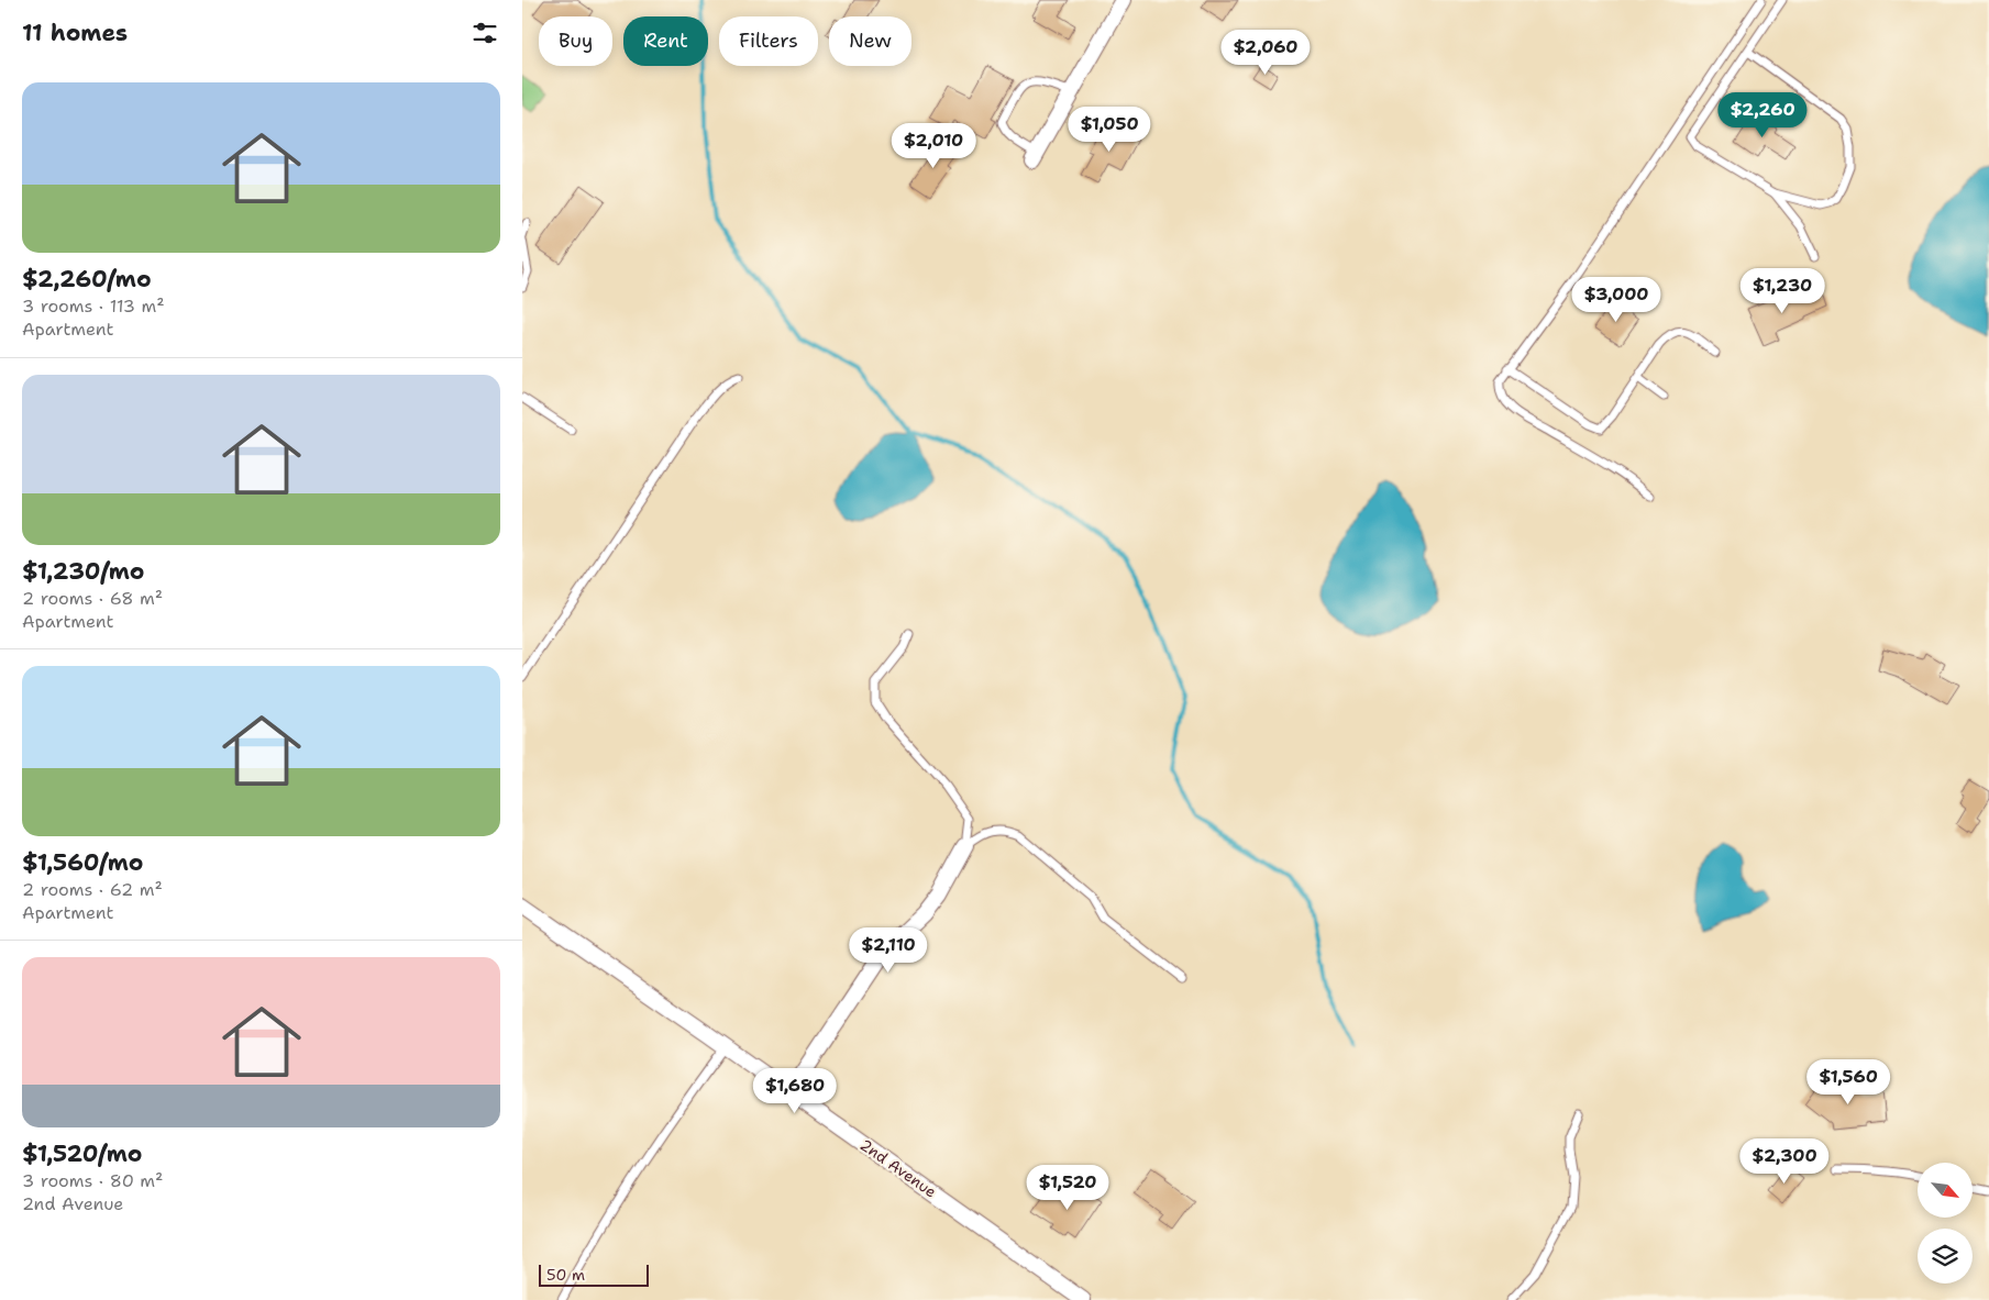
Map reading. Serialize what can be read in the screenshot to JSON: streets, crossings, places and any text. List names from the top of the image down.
{
  "streets": {
    "street": ["2nd Avenue"]
  },
  "scale_bar": "50 m",
  "north": "bottom right",
  "page": {
    "heading": "11 homes",
    "chip": [
      "Buy",
      "Rent",
      "Filters",
      "New"
    ],
    "price": [
      "$2,060",
      "$2,260",
      "$1,050",
      "$2,010",
      "$1,230",
      "$3,000",
      "$2,110",
      "$1,560",
      "$1,680",
      "$2,300",
      "$1,520"
    ],
    "list": [
      {
        "name": "$2,260/mo",
        "note": "3 rooms · 113 m² · Apartment"
      },
      {
        "name": "$1,230/mo",
        "note": "2 rooms · 68 m² · Apartment"
      },
      {
        "name": "$1,560/mo",
        "note": "2 rooms · 62 m² · Apartment"
      },
      {
        "name": "$1,520/mo",
        "note": "3 rooms · 80 m² · 2nd Avenue"
      }
    ],
    "scale": "50 m"
  }
}
